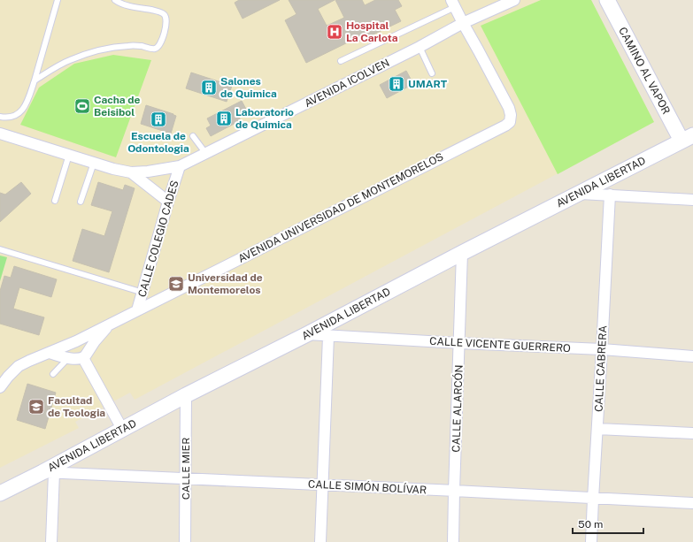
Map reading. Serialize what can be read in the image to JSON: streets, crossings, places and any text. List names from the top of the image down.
{
  "streets": {
    "street": [
      "CAMINO AL VAPOR",
      "AVENIDA ICOLVEN",
      "AVENIDA LIBERTAD",
      "AVENIDA UNIVERSIDAD DE MONTEMORELOS",
      "CALLE COLEGIO CADES",
      "CALLE VICENTE GUERRERO",
      "CALLE CABRERA",
      "CALLE ALARCÓN",
      "CALLE MIER",
      "CALLE SIMÓN BOLÍVAR"
    ]
  },
  "crossings": [
    ["CAMINO AL VAPOR", "AVENIDA LIBERTAD"],
    ["AVENIDA ICOLVEN", "AVENIDA UNIVERSIDAD DE MONTEMORELOS"],
    ["AVENIDA ICOLVEN", "CALLE COLEGIO CADES"],
    ["AVENIDA LIBERTAD", "CALLE VICENTE GUERRERO"],
    ["AVENIDA LIBERTAD", "CALLE ALARCÓN"],
    ["AVENIDA LIBERTAD", "CALLE MIER"],
    ["AVENIDA LIBERTAD", "CALLE SIMÓN BOLÍVAR"],
    ["AVENIDA UNIVERSIDAD DE MONTEMORELOS", "CALLE COLEGIO CADES"],
    ["CALLE VICENTE GUERRERO", "CALLE CABRERA"],
    ["CALLE VICENTE GUERRERO", "CALLE ALARCÓN"],
    ["CALLE CABRERA", "CALLE SIMÓN BOLÍVAR"],
    ["CALLE ALARCÓN", "CALLE SIMÓN BOLÍVAR"],
    ["CALLE MIER", "CALLE SIMÓN BOLÍVAR"]
  ],
  "places": {
    "hospital": ["Hospital La Carlota"],
    "building": [
      "UMART",
      "Salones de Quimica",
      "Laboratorio de Quimica",
      "Escuela de Odontologia"
    ],
    "sports": ["Cacha de Beisibol"],
    "school or university": ["Universidad de Montemorelos", "Facultad de Teologia"]
  },
  "scale_bar": "50 m"
}
